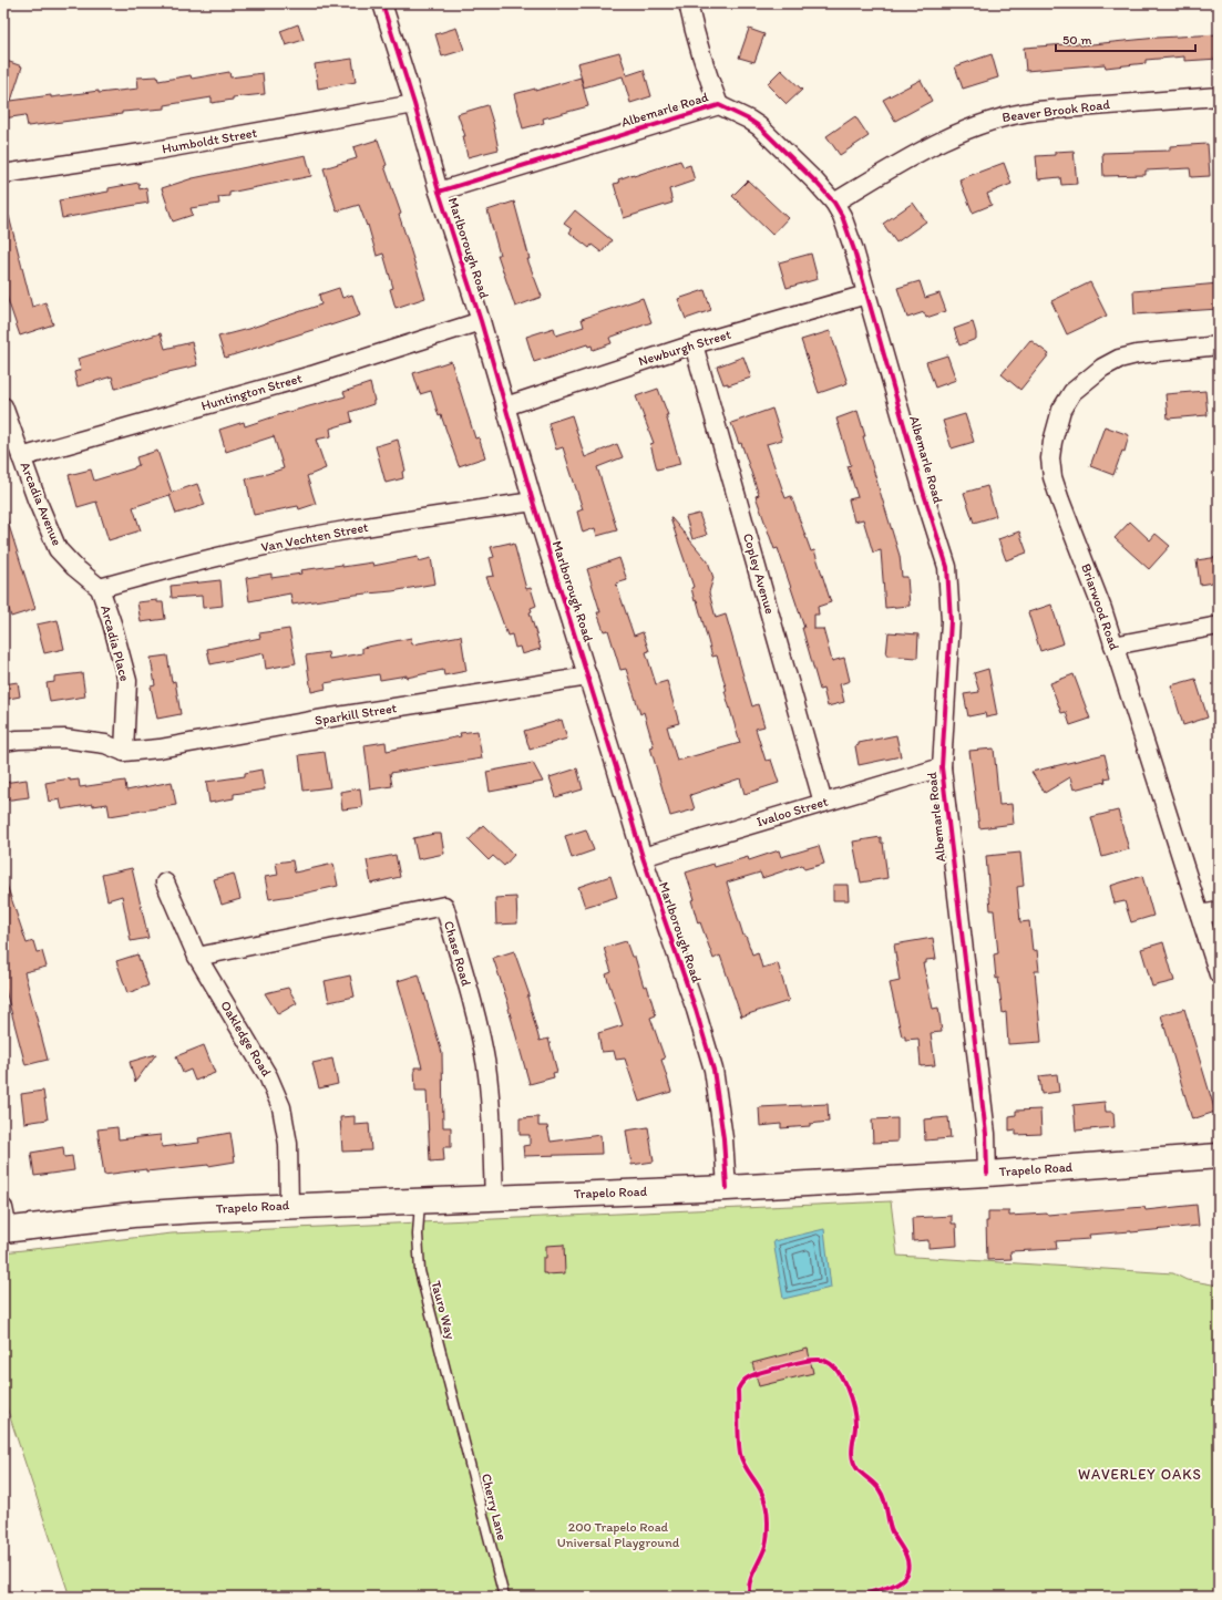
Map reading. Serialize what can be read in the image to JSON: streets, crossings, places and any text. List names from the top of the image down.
{
  "streets": {
    "main road": ["Trapelo Road"],
    "street": [
      "Albemarle Road",
      "Beaver Brook Road",
      "Humboldt Street",
      "Marlborough Road",
      "Newburgh Street",
      "Huntington Street",
      "Arcadia Avenue",
      "Van Vechten Street",
      "Copley Avenue",
      "Briarwood Road",
      "Arcadia Place",
      "Sparkill Street",
      "Ivaloo Street",
      "Chase Road",
      "Oakledge Road"
    ],
    "lane": ["Tauro Way", "Cherry Lane"]
  },
  "crossings": [
    ["Albemarle Road", "Beaver Brook Road"],
    ["Albemarle Road", "Marlborough Road"],
    ["Albemarle Road", "Newburgh Street"],
    ["Albemarle Road", "Ivaloo Street"],
    ["Albemarle Road", "Trapelo Road"],
    ["Humboldt Street", "Marlborough Road"],
    ["Marlborough Road", "Newburgh Street"],
    ["Marlborough Road", "Huntington Street"],
    ["Marlborough Road", "Van Vechten Street"],
    ["Marlborough Road", "Sparkill Street"],
    ["Marlborough Road", "Ivaloo Street"],
    ["Marlborough Road", "Trapelo Road"],
    ["Newburgh Street", "Copley Avenue"],
    ["Huntington Street", "Arcadia Avenue"],
    ["Arcadia Avenue", "Van Vechten Street"],
    ["Arcadia Avenue", "Arcadia Place"],
    ["Van Vechten Street", "Arcadia Place"],
    ["Copley Avenue", "Ivaloo Street"],
    ["Arcadia Place", "Sparkill Street"],
    ["Chase Road", "Oakledge Road"],
    ["Chase Road", "Trapelo Road"],
    ["Oakledge Road", "Trapelo Road"],
    ["Trapelo Road", "Tauro Way"],
    ["Tauro Way", "Cherry Lane"]
  ],
  "districts": ["WAVERLEY OAKS"],
  "parks": ["200 Trapelo Road Universal Playground"],
  "scale_bar": "50 m"
}
